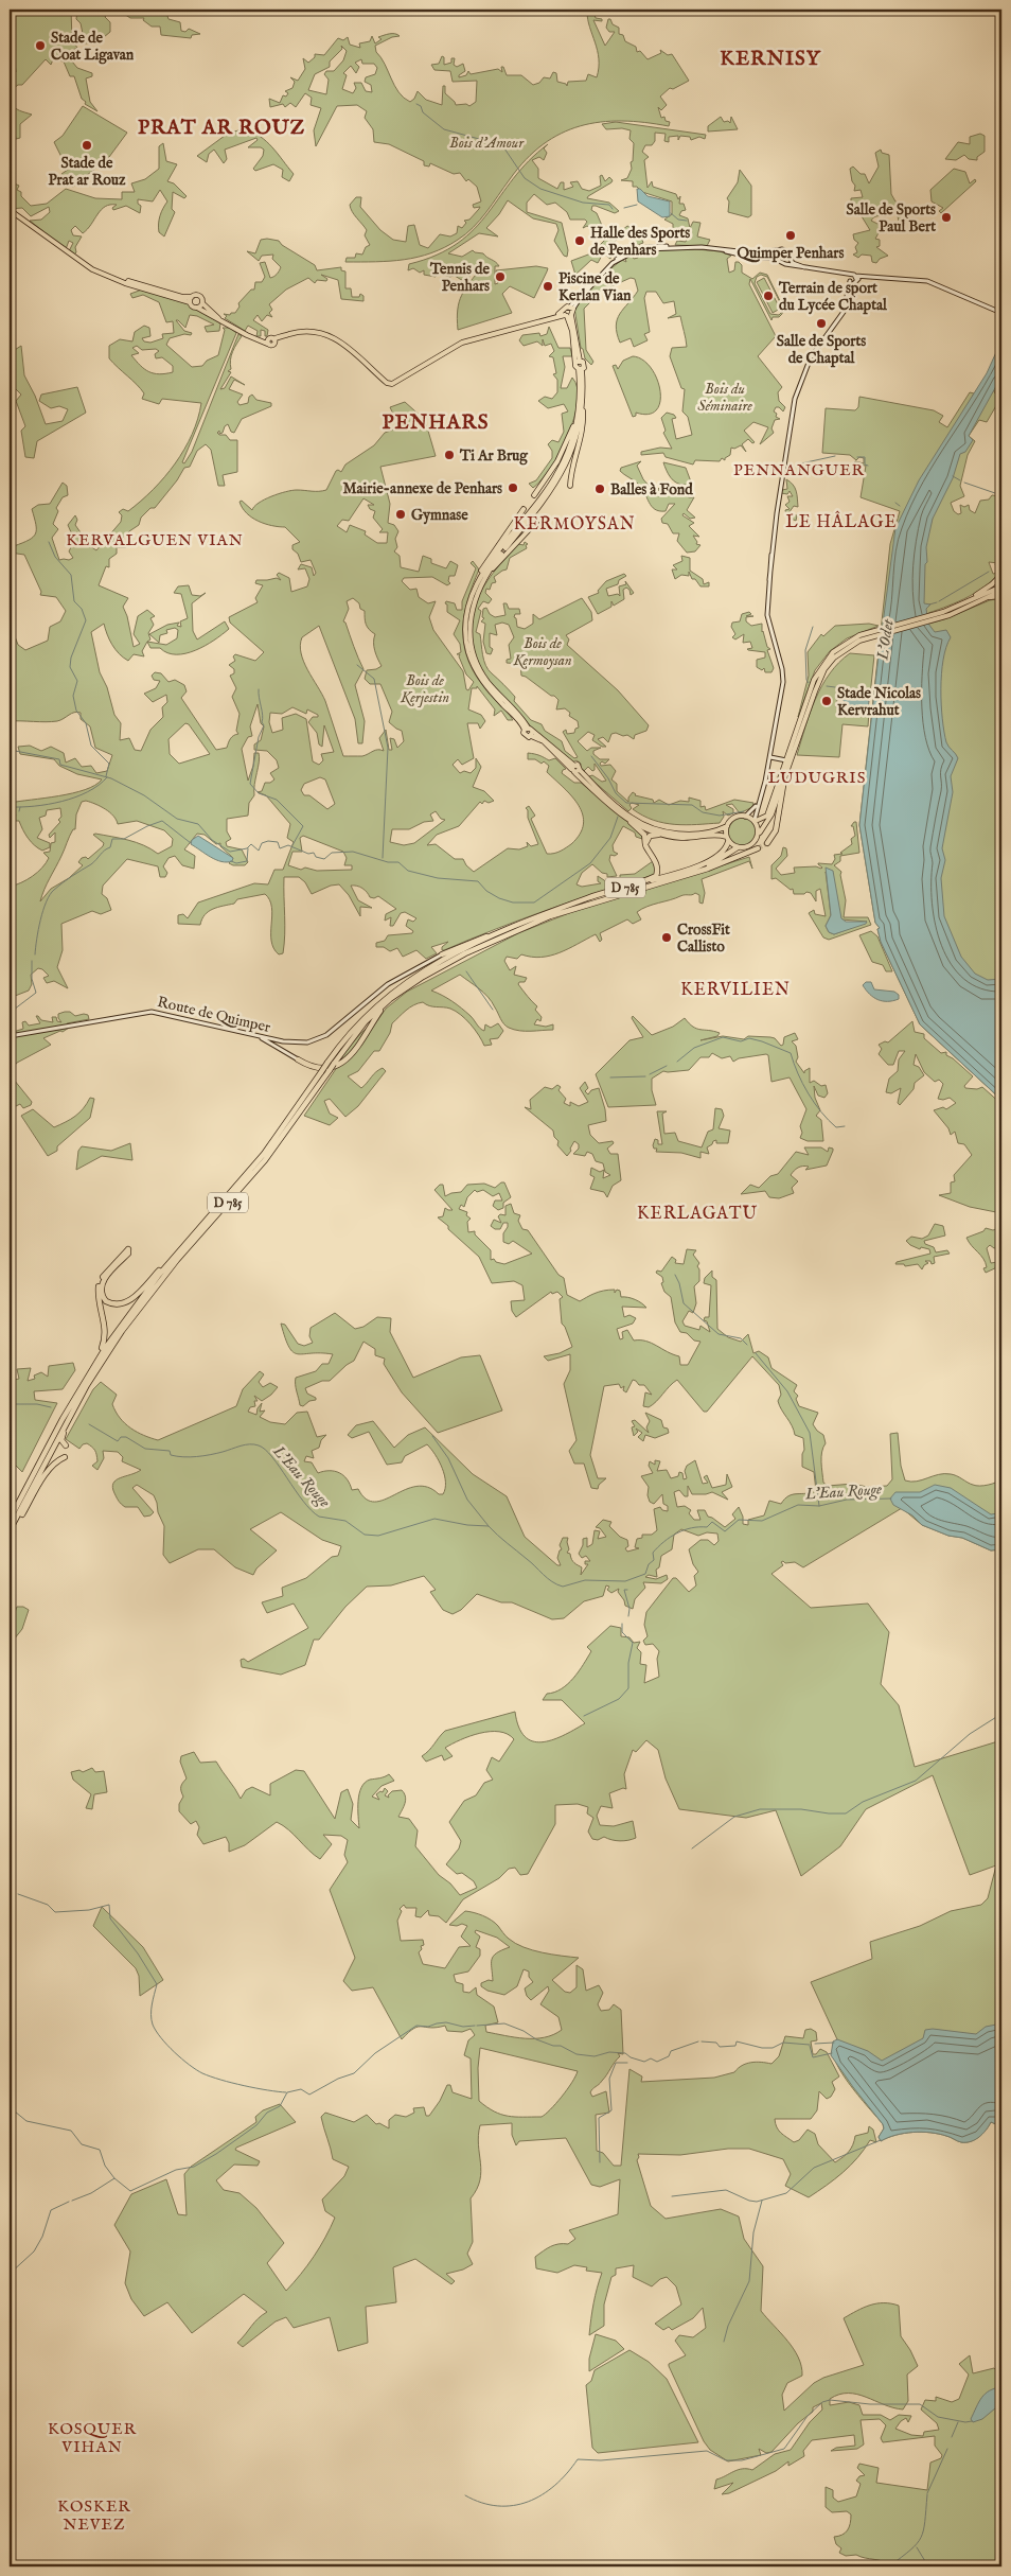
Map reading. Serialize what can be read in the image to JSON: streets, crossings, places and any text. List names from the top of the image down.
{
  "streets": {
    "highway": ["D 785"],
    "main road": ["Route de Quimper"]
  },
  "districts": [
    "KERNISY",
    "PRAT AR ROUZ",
    "PENHARS",
    "PENNANGUER",
    "LE HÂLAGE",
    "KERMOYSAN",
    "KERVALGUEN VIAN",
    "LUDUGRIS",
    "KERVILIEN",
    "KERLAGATU",
    "KOSQUER VIHAN",
    "KOSKER NEVEZ"
  ],
  "water": ["L'Odet", "L'Eau Rouge"],
  "parks": [
    "Bois d'Amour",
    "Bois du Séminaire",
    "Bois de Kermoysan",
    "Bois de Kerjestin"
  ],
  "places": [
    "Stade de Coat Ligavan",
    "Stade de Prat ar Rouz",
    "Salle de Sports Paul Bert",
    "Quimper Penhars",
    "Halle des Sports de Penhars",
    "Tennis de Penhars",
    "Piscine de Kerlan Vian",
    "Terrain de sport du Lycée Chaptal",
    "Salle de Sports de Chaptal",
    "Ti Ar Brug",
    "Mairie-annexe de Penhars",
    "Balles à Fond",
    "Gymnase",
    "Stade Nicolas Kervrahut",
    "CrossFit Callisto"
  ]
}
